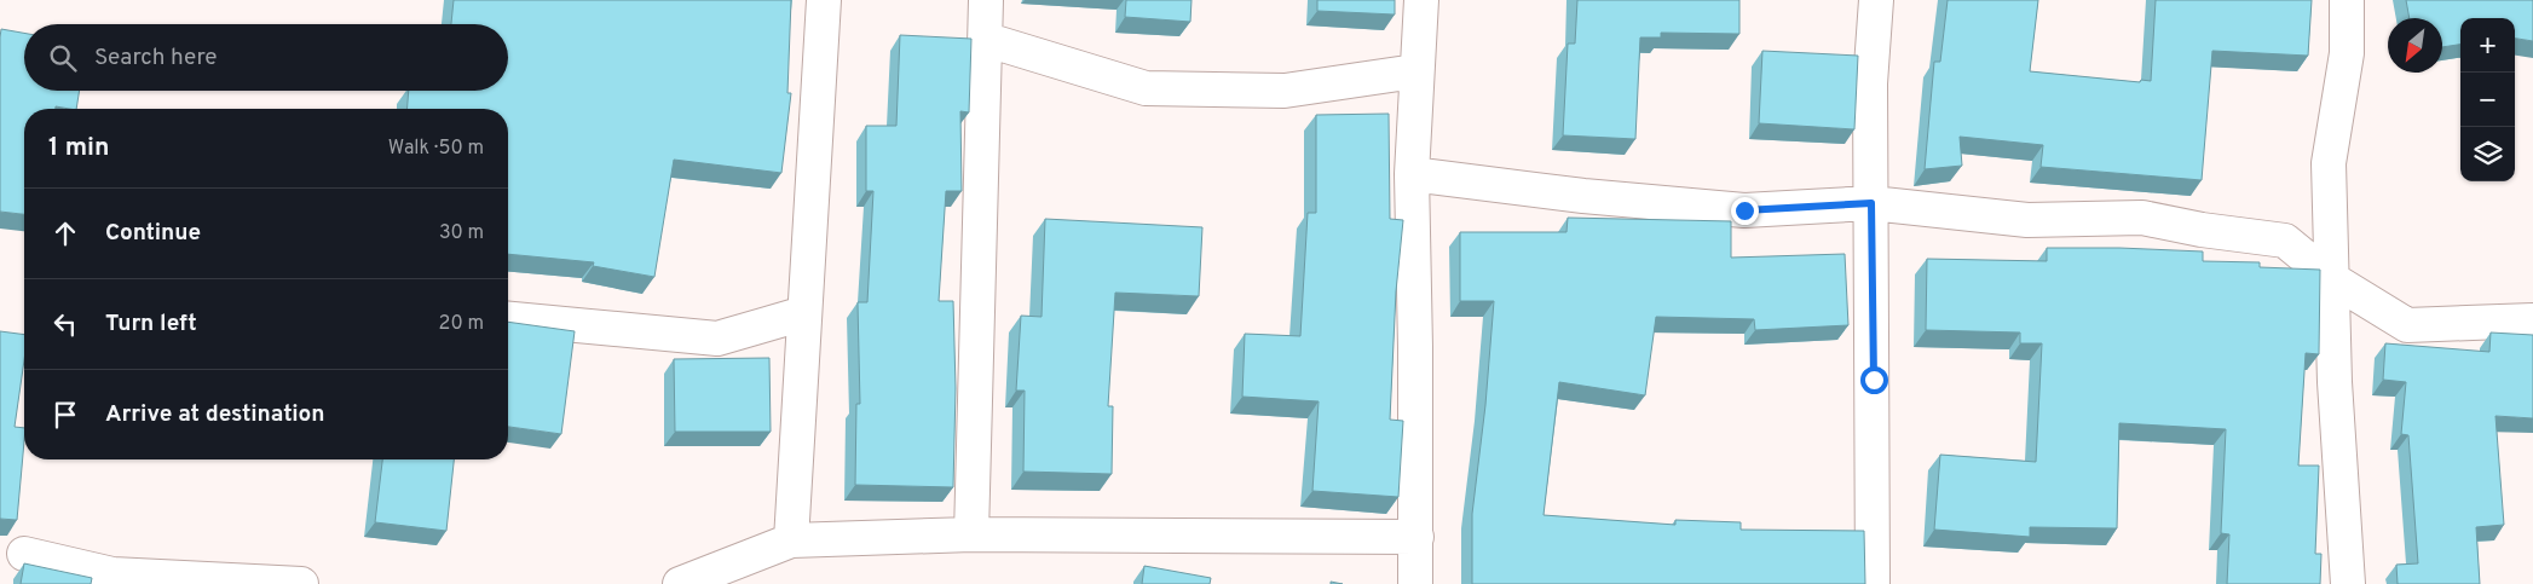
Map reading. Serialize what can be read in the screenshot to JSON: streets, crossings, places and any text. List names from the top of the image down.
{
  "north": "bottom left",
  "page": {
    "map_buttons": ["+", "−"],
    "search": "Search here",
    "heading": ["1 min", "Walk · 50 m"],
    "list": [
      ["Continue", "30 m"],
      ["Turn left", "20 m"],
      "Arrive at destination"
    ]
  }
}
